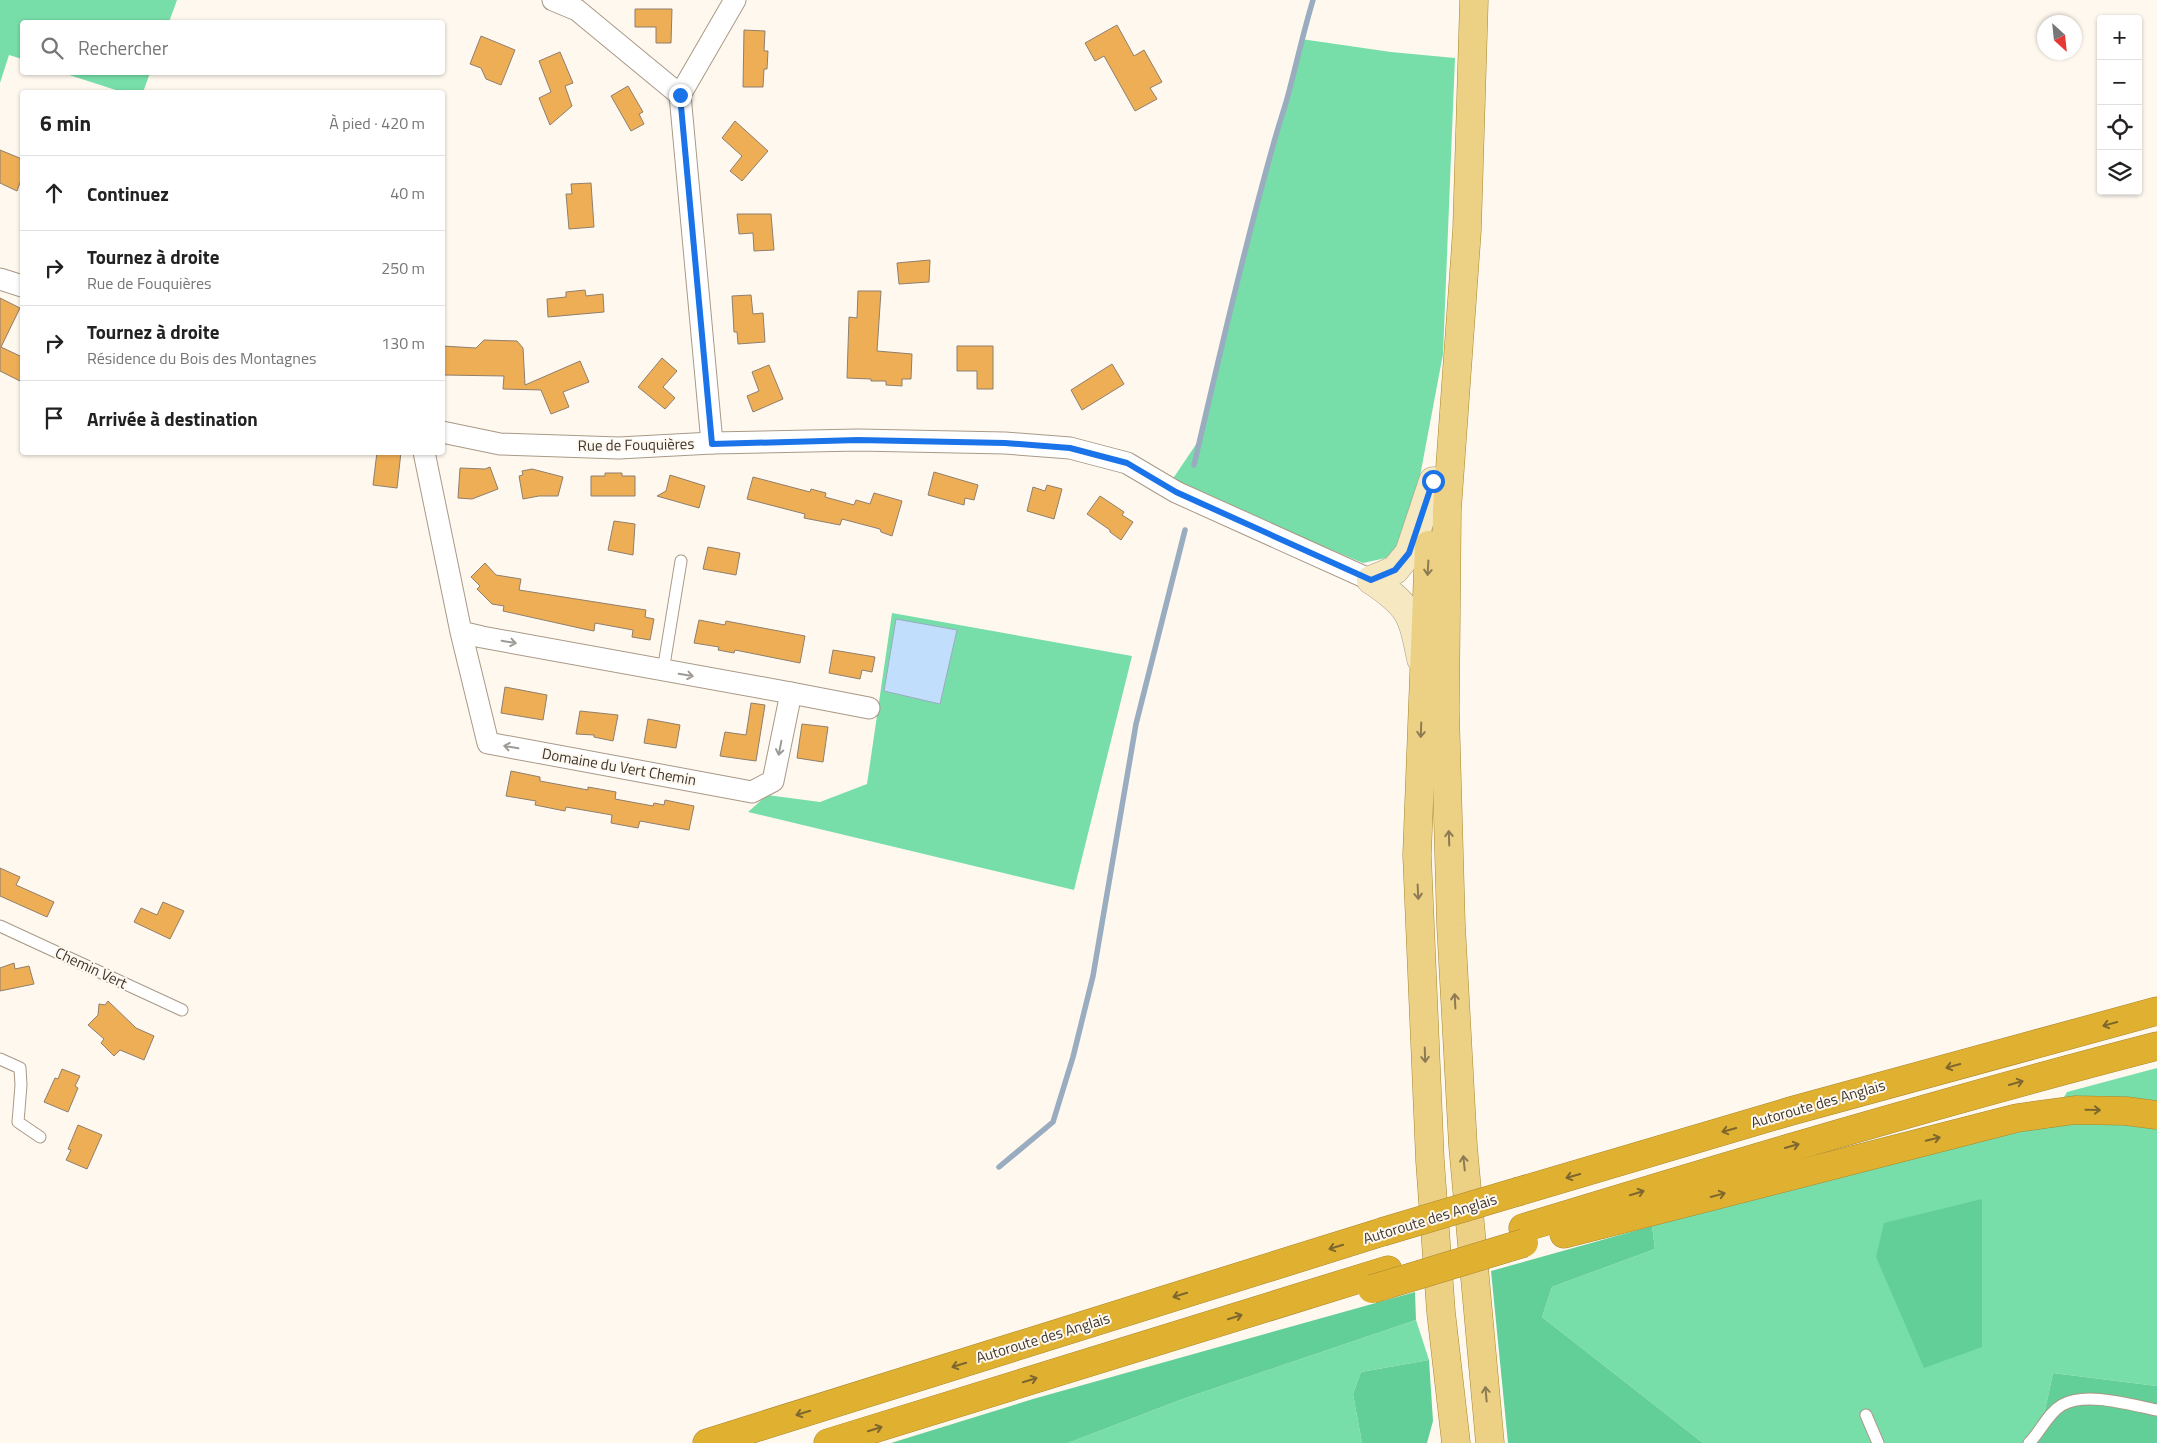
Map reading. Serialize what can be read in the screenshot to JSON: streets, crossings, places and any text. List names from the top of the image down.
{
  "streets": {
    "highway": ["Autoroute des Anglais"],
    "street": ["Rue de Fouquières", "Domaine du Vert Chemin"],
    "lane": ["Chemin Vert"]
  },
  "north": "bottom right",
  "page": {
    "map_buttons": ["+", "−"],
    "search": "Rechercher",
    "heading": ["6 min", "À pied · 420 m"],
    "list": [
      ["Continuez", "40 m"],
      ["Tournez à droite", "Rue de Fouquières", "250 m"],
      ["Tournez à droite", "Résidence du Bois des Montagnes", "130 m"],
      "Arrivée à destination"
    ]
  }
}
